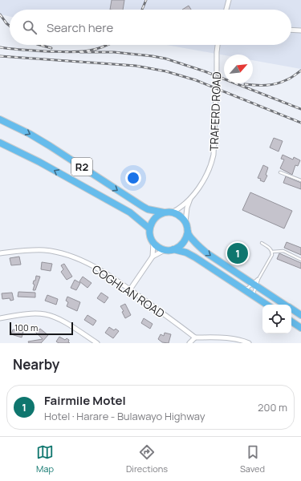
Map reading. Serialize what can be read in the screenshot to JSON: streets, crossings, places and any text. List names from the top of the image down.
{
  "streets": {
    "highway": ["R2"],
    "street": ["TRAFERD ROAD", "COGHLAN ROAD"]
  },
  "crossings": [
    ["TRAFERD ROAD", "R2"]
  ],
  "scale_bar": "100 m",
  "north": "top right",
  "page": {
    "search": "Search here",
    "pins": "1",
    "scale": "100 m",
    "heading": "Nearby",
    "list": [
      {
        "mark": "1",
        "name": "Fairmile Motel",
        "note": "Hotel · Harare - Bulawayo Highway",
        "value": "200 m"
      }
    ],
    "nav": ["Map", "Directions", "Saved"]
  }
}
